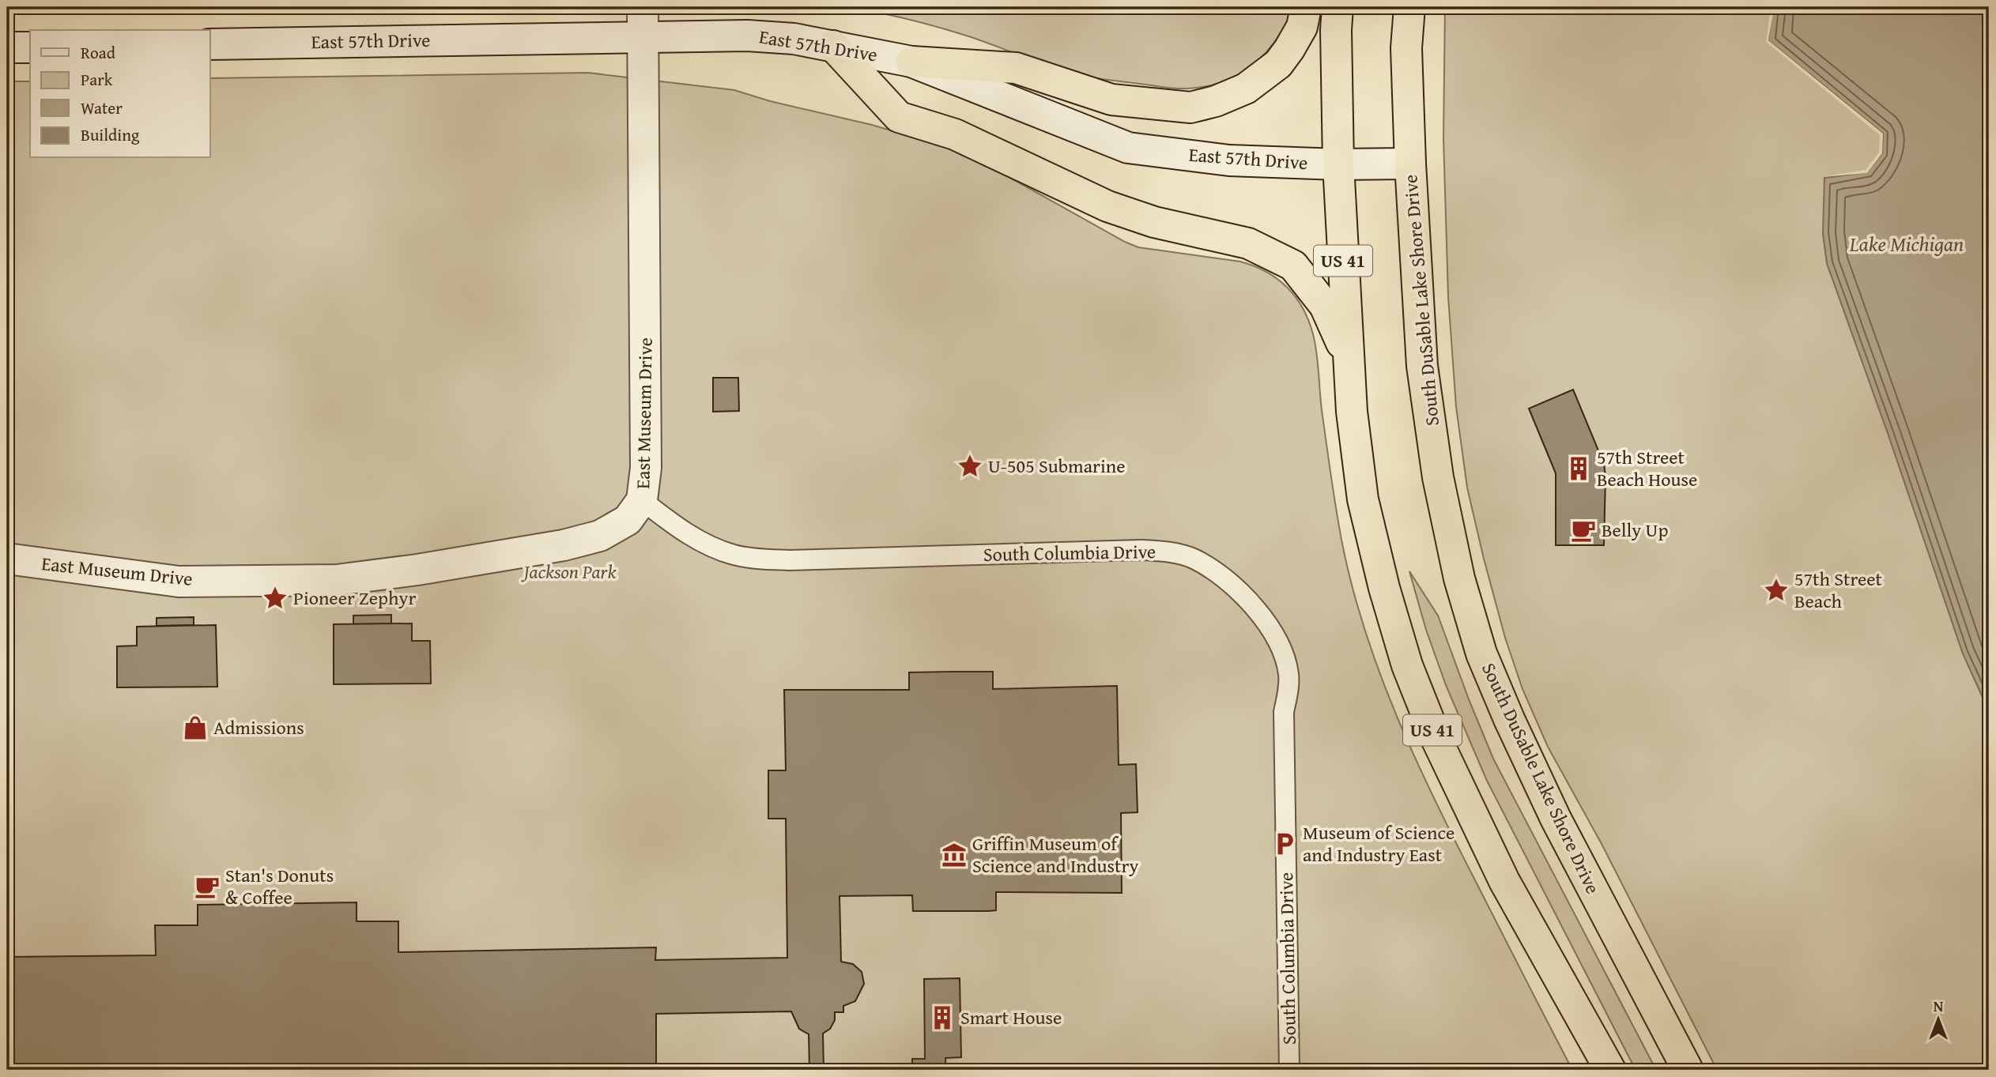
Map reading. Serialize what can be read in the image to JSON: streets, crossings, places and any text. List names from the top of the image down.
{
  "streets": {
    "highway": ["US 41", "South DuSable Lake Shore Drive"],
    "main road": ["East 57th Drive", "East Museum Drive"],
    "lane": ["South Columbia Drive"]
  },
  "crossings": [
    ["East 57th Drive", "US 41"],
    ["East 57th Drive", "South DuSable Lake Shore Drive"],
    ["East 57th Drive", "East Museum Drive"],
    ["East Museum Drive", "South Columbia Drive"]
  ],
  "water": ["Lake Michigan"],
  "parks": ["Jackson Park"],
  "places": {
    "place": ["U-505 Submarine", "57th Street Beach", "Pioneer Zephyr"],
    "building": ["57th Street Beach House", "Smart House"],
    "cafe": ["Belly Up", "Stan's Donuts & Coffee"],
    "shop": ["Admissions"],
    "parking": ["Museum of Science and Industry East"],
    "museum": ["Griffin Museum of Science and Industry"]
  },
  "legend": [
    "Road",
    "Park",
    "Water",
    "Building"
  ],
  "north": "top"
}
